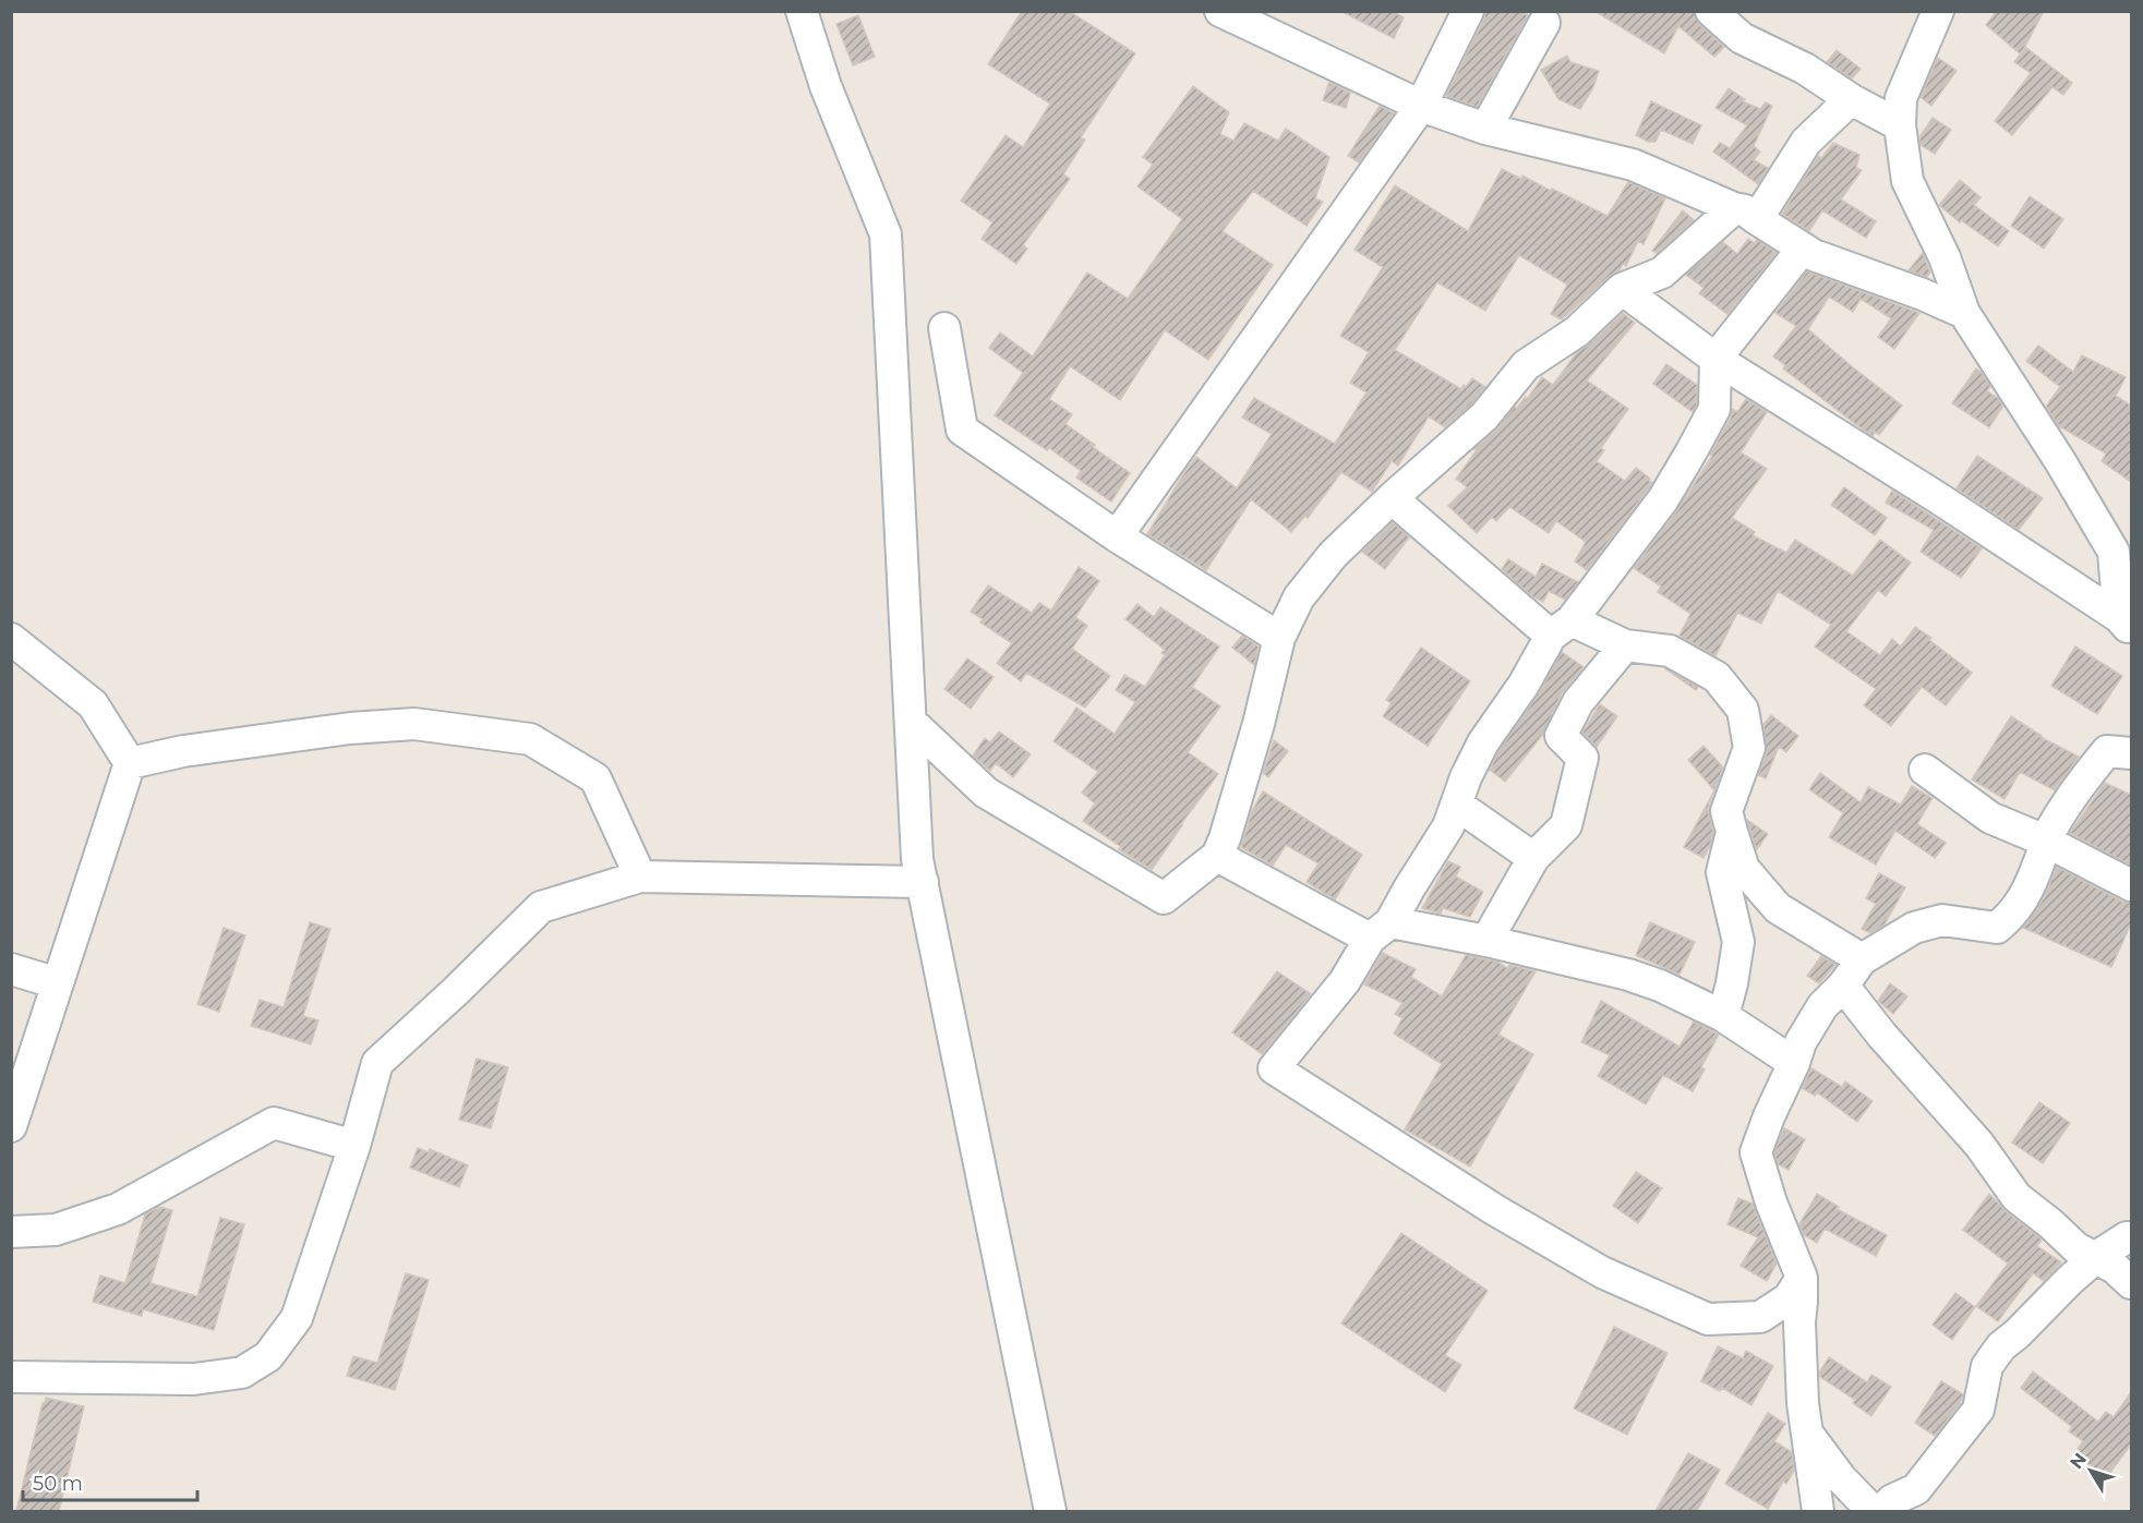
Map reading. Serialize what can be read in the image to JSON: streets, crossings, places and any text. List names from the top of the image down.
{
  "scale_bar": "50 m",
  "north": "top left"
}
